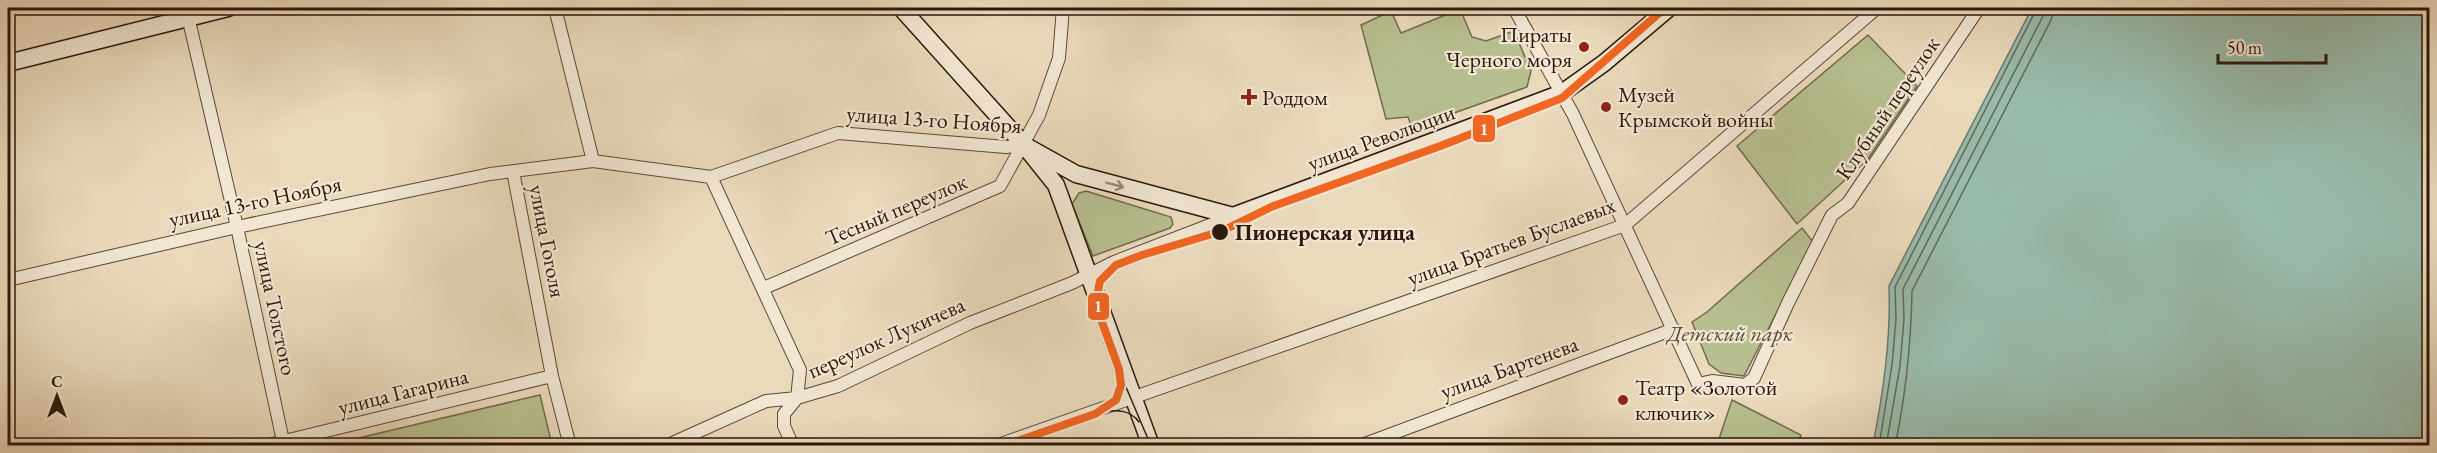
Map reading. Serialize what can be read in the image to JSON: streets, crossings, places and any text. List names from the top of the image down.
{
  "streets": {
    "street": [
      "Клубный переулок",
      "улица 13-го Ноября",
      "улица Революции",
      "Тесный переулок",
      "улица Гоголя",
      "улица Братьев Буслаевых",
      "улица Толстого",
      "переулок Лукичева",
      "улица Бартенева",
      "улица Гагарина"
    ]
  },
  "crossings": [
    ["Клубный переулок", "улица Бартенева"],
    ["улица 13-го Ноября", "улица Революции"],
    ["улица 13-го Ноября", "Тесный переулок"],
    ["улица 13-го Ноября", "улица Гоголя"],
    ["улица 13-го Ноября", "улица Толстого"],
    ["улица Революции", "переулок Лукичева"],
    ["улица Гоголя", "улица Гагарина"],
    ["улица Толстого", "улица Гагарина"]
  ],
  "parks": ["Детский парк"],
  "places": {
    "other": [
      "Пираты Черного моря",
      "Музей Крымской войны",
      "Пионерская улица",
      "Театр «Золотой ключик»"
    ],
    "health": ["Роддом"]
  },
  "lines": ["transit line 1"],
  "scale_bar": "50 m",
  "north": "top"
}
